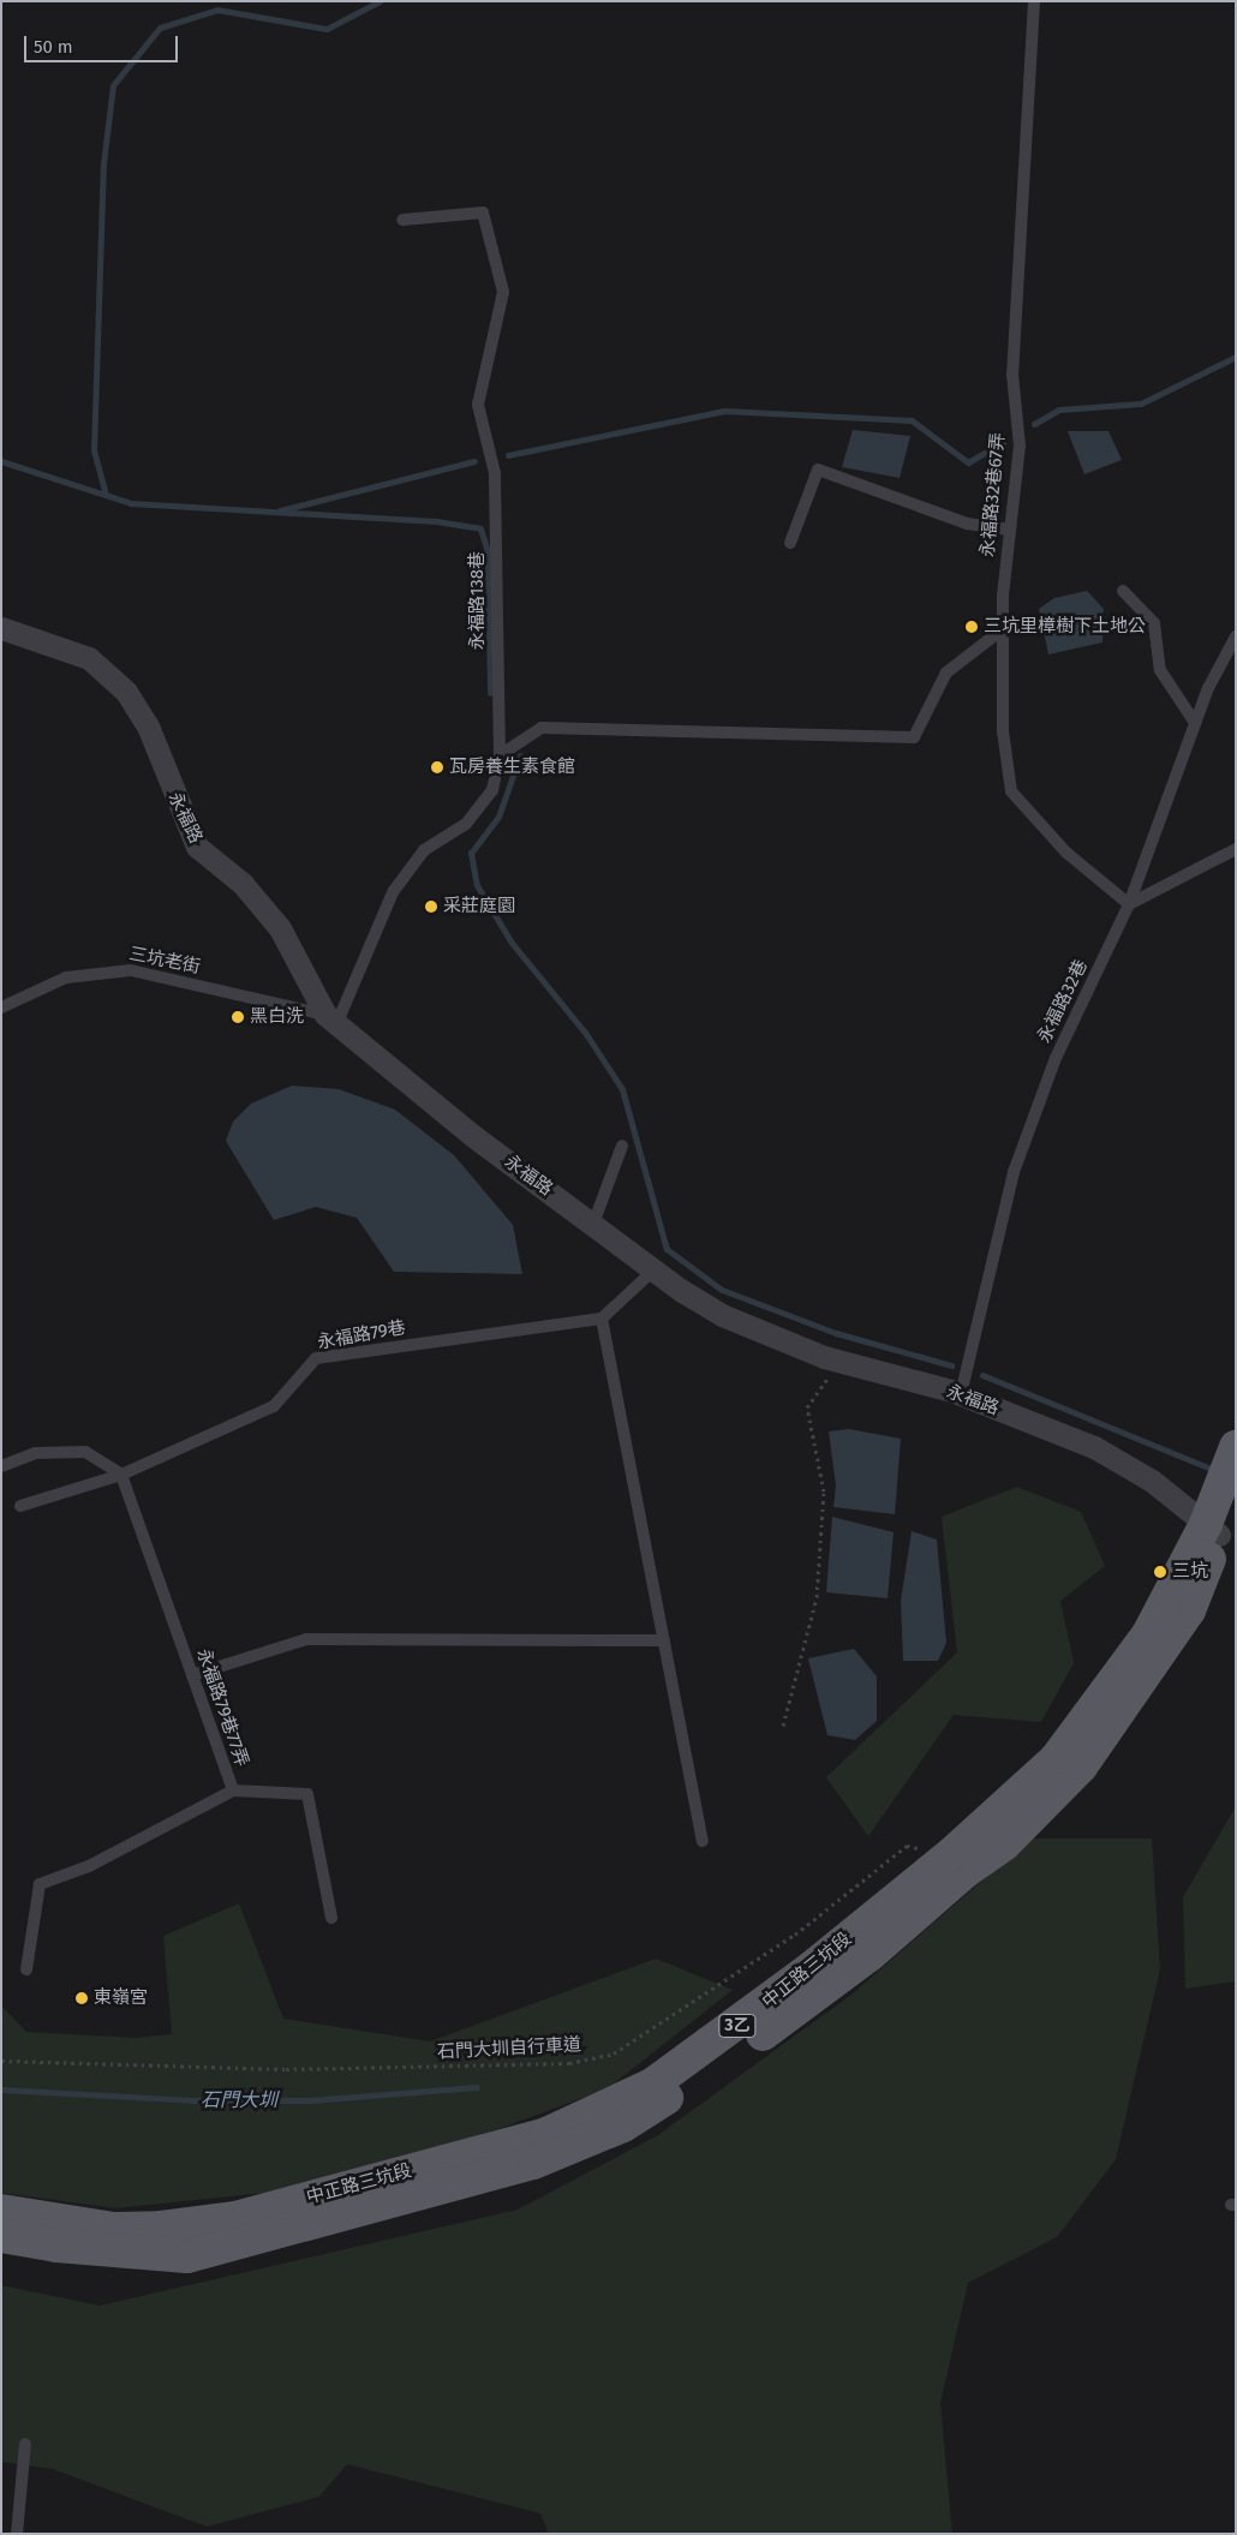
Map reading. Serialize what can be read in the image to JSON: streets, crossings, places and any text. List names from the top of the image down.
{
  "streets": {
    "main road": ["中正路三坑段", "3乙"],
    "street": ["永福路"],
    "lane": [
      "永福路32巷67弄",
      "永福路138巷",
      "三坑老街",
      "永福路32巷",
      "永福路79巷",
      "永福路79巷77弄"
    ],
    "path": ["石門大圳自行車道"]
  },
  "crossings": [
    ["永福路32巷67弄", "永福路32巷"],
    ["永福路138巷", "永福路"],
    ["永福路138巷", "三坑老街"],
    ["永福路", "三坑老街"],
    ["永福路", "永福路32巷"],
    ["永福路", "中正路三坑段"],
    ["永福路79巷", "永福路79巷77弄"],
    ["中正路三坑段", "石門大圳自行車道"]
  ],
  "water": ["石門大圳"],
  "places": [
    "三坑里樟樹下土地公",
    "瓦房養生素食館",
    "采莊庭園",
    "黑白洗",
    "三坑",
    "東嶺宮"
  ],
  "scale_bar": "50 m"
}
